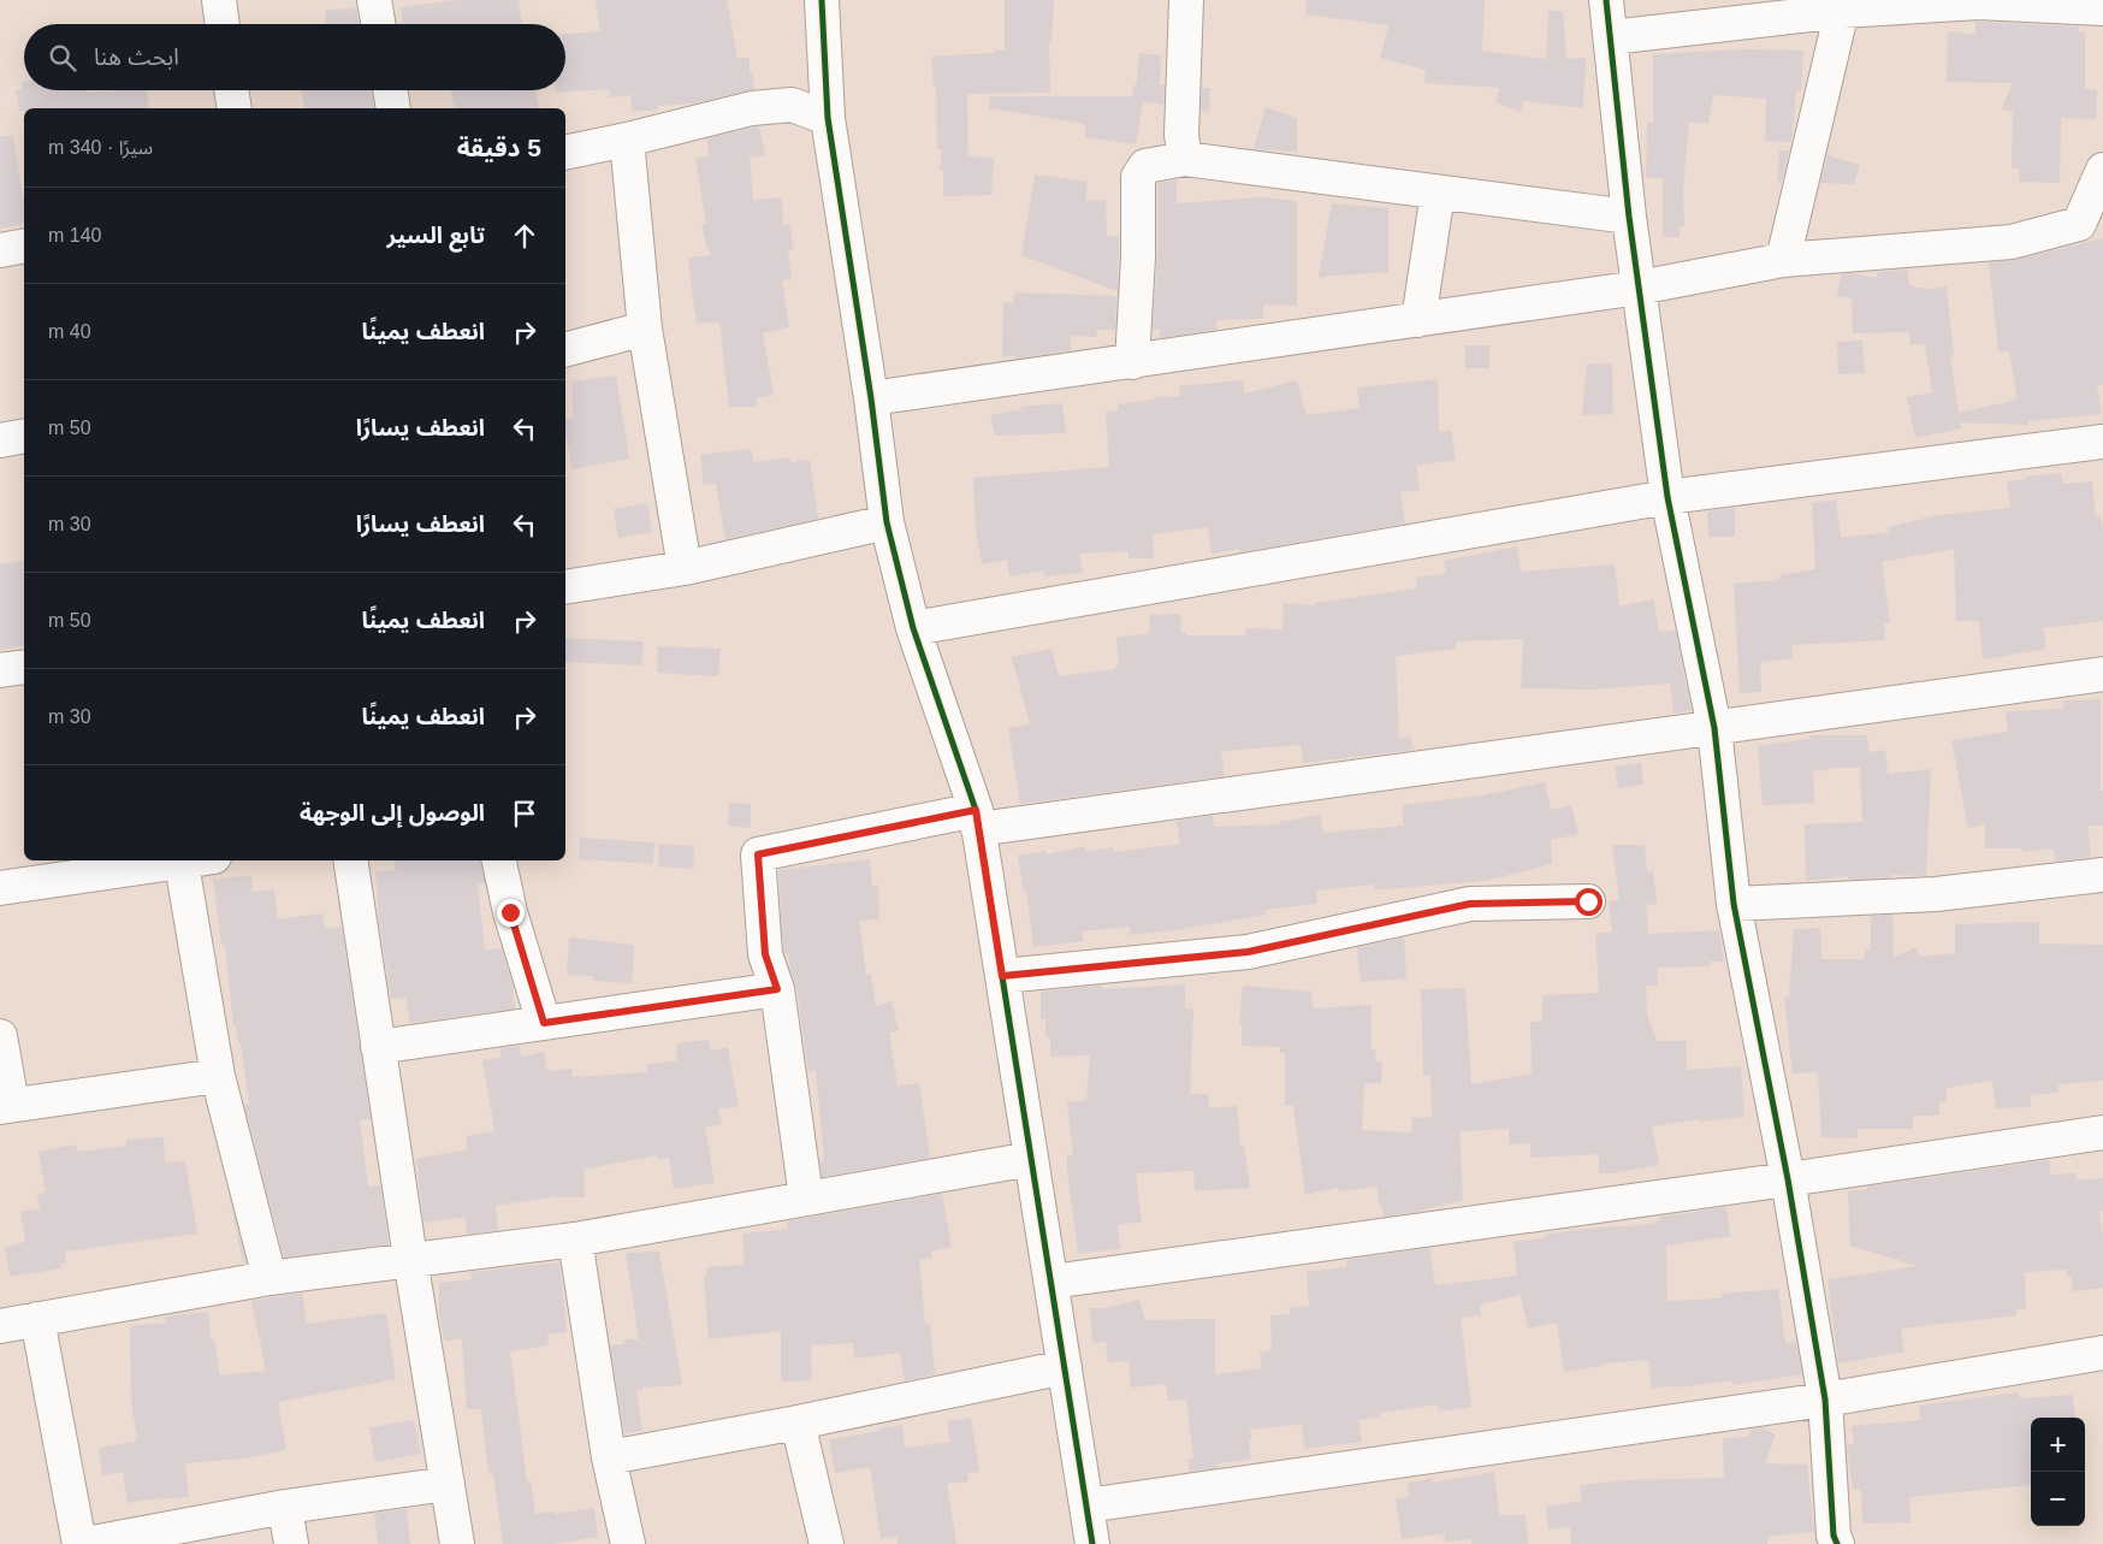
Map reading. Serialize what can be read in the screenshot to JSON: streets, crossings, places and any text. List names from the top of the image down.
{
  "page": {
    "search": "ابحث هنا",
    "heading": ["5 دقيقة", "سيرًا · 340 m"],
    "list": [
      ["تابع السير", "140 m"],
      ["انعطف يمينًا", "40 m"],
      ["انعطف يسارًا", "50 m"],
      ["انعطف يسارًا", "30 m"],
      ["انعطف يمينًا", "50 m"],
      ["انعطف يمينًا", "30 m"],
      "الوصول إلى الوجهة"
    ],
    "map_buttons": ["+", "−"]
  }
}
